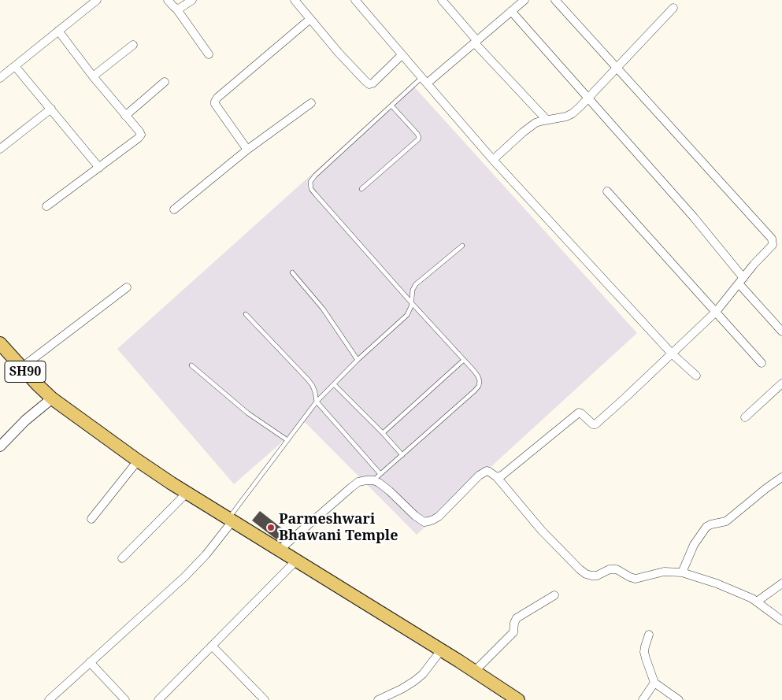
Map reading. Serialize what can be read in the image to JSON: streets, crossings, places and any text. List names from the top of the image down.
{
  "streets": {
    "main road": ["SH90"]
  },
  "places": ["Parmeshwari Bhawani Temple"]
}
